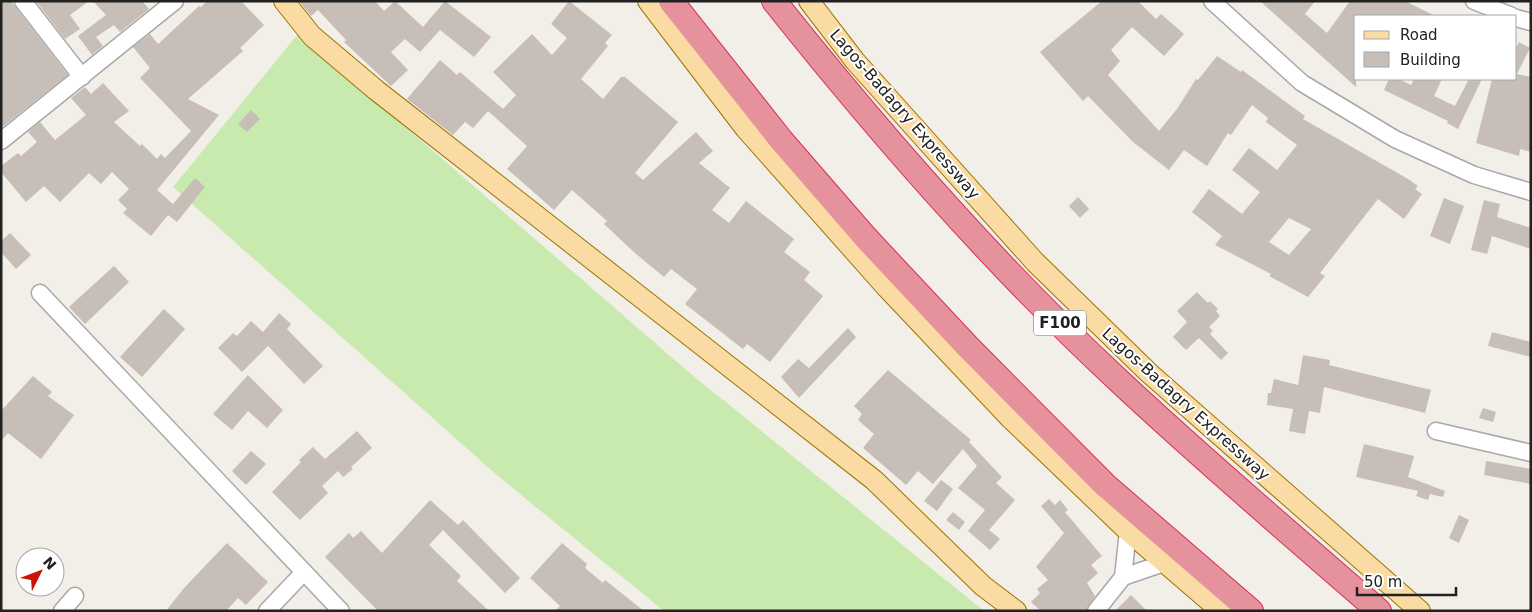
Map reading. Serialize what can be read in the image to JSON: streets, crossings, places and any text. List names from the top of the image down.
{
  "streets": {
    "highway": ["Lagos-Badagry Expressway", "F100"]
  },
  "legend": ["Road", "Building"],
  "scale_bar": "50 m",
  "north": "top right"
}
